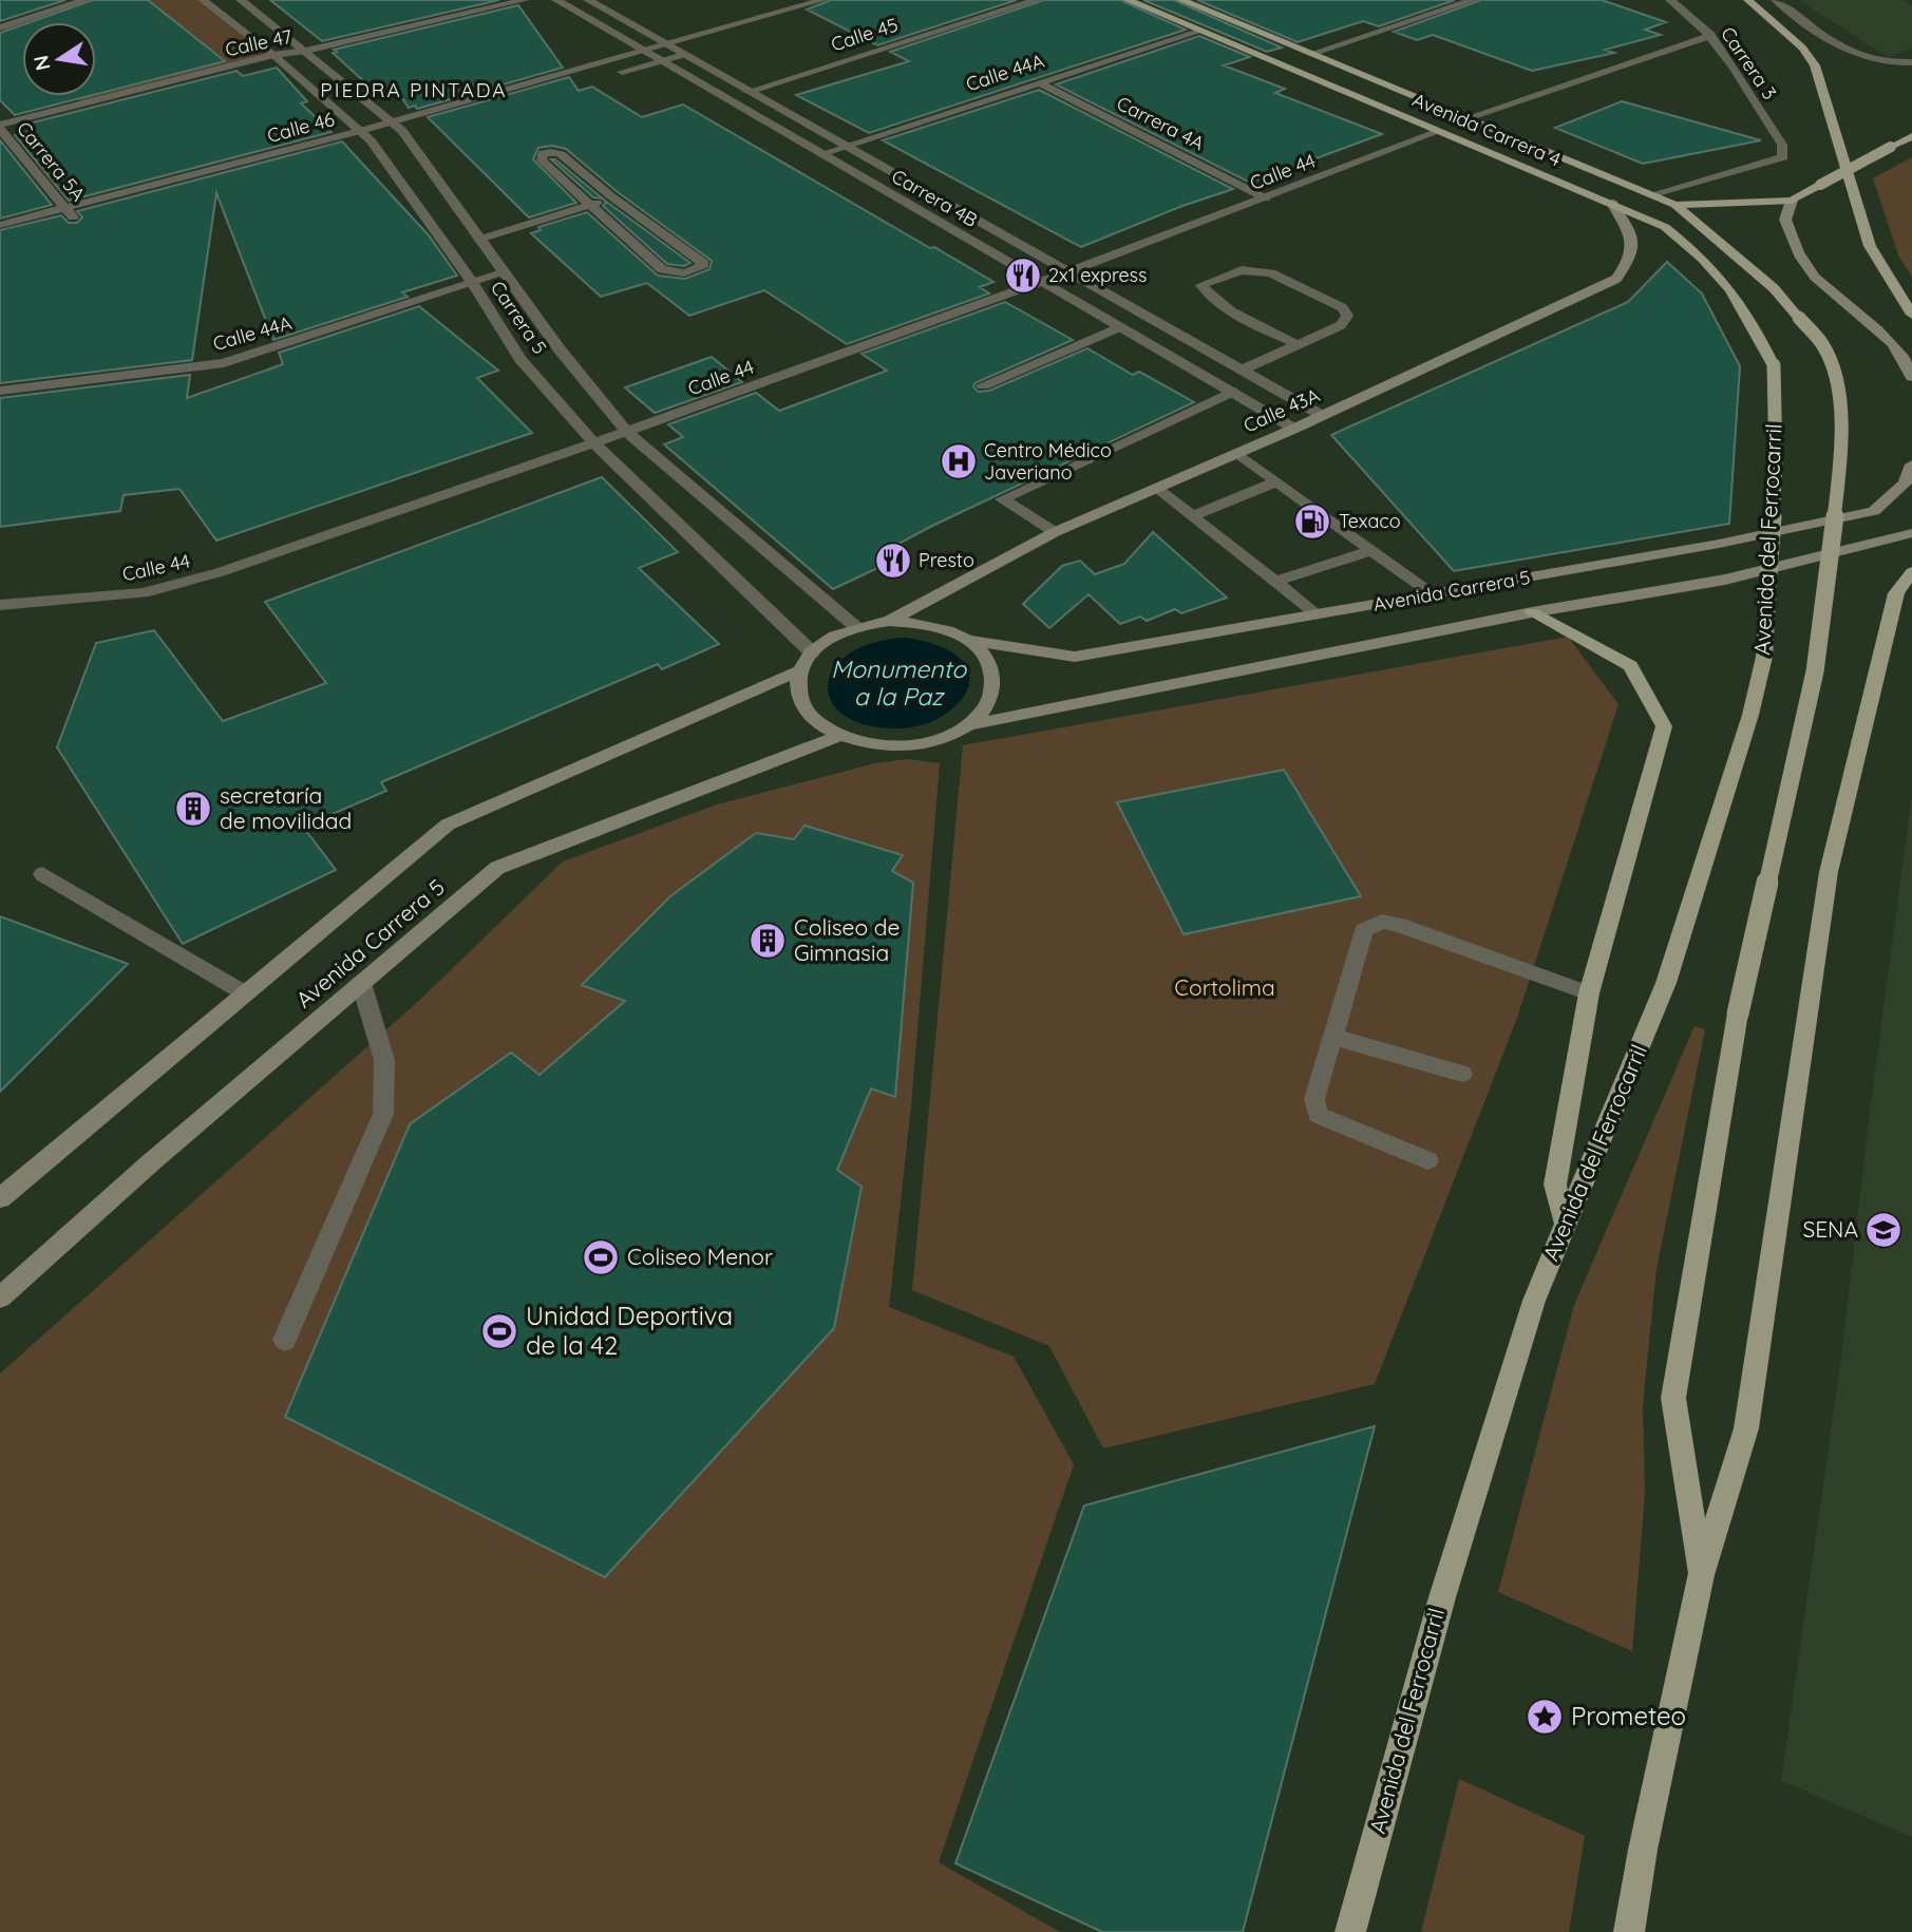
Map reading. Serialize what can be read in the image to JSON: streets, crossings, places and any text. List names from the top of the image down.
{
  "streets": {
    "main road": [
      "Avenida Carrera 4",
      "Calle 43A",
      "Avenida del Ferrocarril",
      "Avenida Carrera 5"
    ],
    "street": [
      "Calle 45",
      "Calle 47",
      "Carrera 3",
      "Calle 44A",
      "Carrera 4A",
      "Calle 46",
      "Carrera 5A",
      "Calle 44",
      "Carrera 4B",
      "Carrera 5"
    ]
  },
  "crossings": [
    ["Calle 45", "Carrera 4B"],
    ["Calle 47", "Carrera 5A"],
    ["Calle 47", "Carrera 5"],
    ["Carrera 3", "Avenida Carrera 4"],
    ["Calle 44A", "Carrera 4A"],
    ["Calle 44A", "Avenida Carrera 4"],
    ["Calle 44A", "Carrera 4B"],
    ["Calle 44A", "Carrera 5"],
    ["Carrera 4A", "Calle 44"],
    ["Calle 46", "Carrera 5A"],
    ["Calle 46", "Carrera 4B"],
    ["Calle 46", "Carrera 5"],
    ["Avenida Carrera 4", "Calle 44"],
    ["Avenida Carrera 4", "Calle 43A"],
    ["Avenida Carrera 4", "Avenida del Ferrocarril"],
    ["Calle 44", "Carrera 4B"],
    ["Calle 44", "Carrera 5"],
    ["Carrera 4B", "Calle 43A"],
    ["Carrera 5", "Calle 43A"],
    ["Carrera 5", "Avenida Carrera 5"],
    ["Calle 43A", "Avenida Carrera 5"]
  ],
  "districts": ["PIEDRA PINTADA"],
  "water": ["Monumento a la Paz"],
  "parks": ["Cortolima"],
  "places": {
    "restaurant": ["2x1 express", "Presto"],
    "hospital": ["Centro Médico Javeriano"],
    "fuel station": ["Texaco"],
    "building": ["secretaría de movilidad", "Coliseo de Gimnasia"],
    "school or university": ["SENA"],
    "sports": ["Coliseo Menor", "Unidad Deportiva de la 42"],
    "place": ["Prometeo"]
  },
  "north": "left"
}
